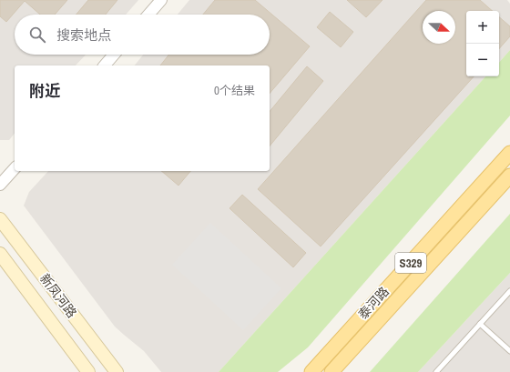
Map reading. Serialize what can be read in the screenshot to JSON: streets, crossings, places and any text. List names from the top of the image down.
{
  "streets": {
    "main road": ["S329", "新凤河路", "泰河路"]
  },
  "north": "right",
  "page": {
    "map_buttons": ["+", "−"],
    "search": "搜索地点",
    "heading": ["附近", "0个结果"]
  }
}
